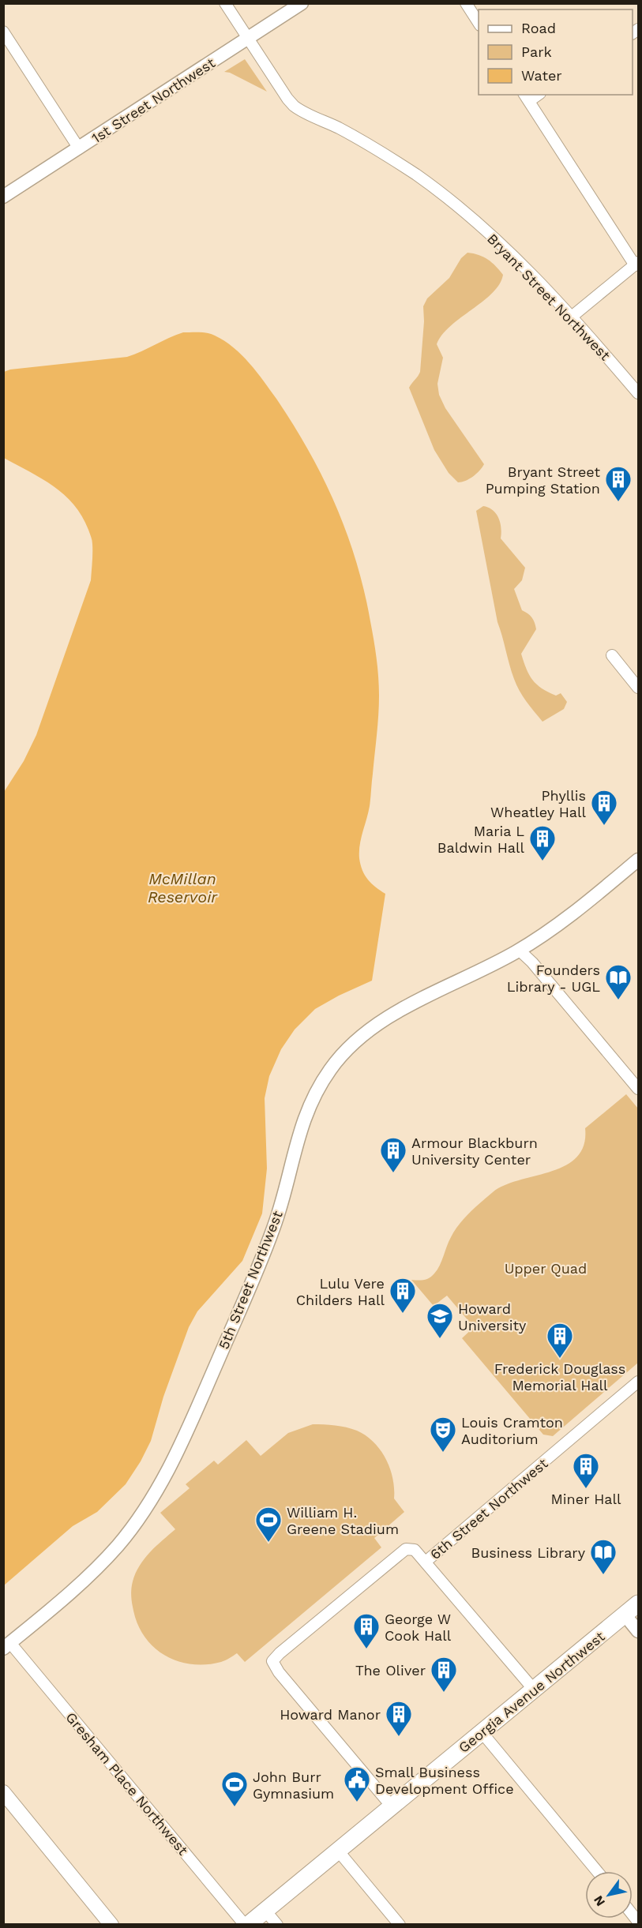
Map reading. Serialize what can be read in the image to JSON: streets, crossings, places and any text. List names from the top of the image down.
{
  "streets": {
    "highway": ["Georgia Avenue Northwest"],
    "street": [
      "1st Street Northwest",
      "Bryant Street Northwest",
      "5th Street Northwest",
      "6th Street Northwest",
      "Gresham Place Northwest"
    ]
  },
  "crossings": [
    ["1st Street Northwest", "Bryant Street Northwest"],
    ["5th Street Northwest", "Gresham Place Northwest"],
    ["Georgia Avenue Northwest", "Gresham Place Northwest"]
  ],
  "water": ["McMillan Reservoir"],
  "parks": ["Upper Quad"],
  "places": {
    "building": [
      "Bryant Street Pumping Station",
      "Phyllis Wheatley Hall",
      "Maria L Baldwin Hall",
      "Armour Blackburn University Center",
      "Lulu Vere Childers Hall",
      "Frederick Douglass Memorial Hall",
      "Miner Hall",
      "George W Cook Hall",
      "The Oliver",
      "Howard Manor"
    ],
    "library": ["Founders Library - UGL", "Business Library"],
    "school or university": ["Howard University"],
    "theatre": ["Louis Cramton Auditorium"],
    "sports": ["William H. Greene Stadium", "John Burr Gymnasium"],
    "public building": ["Small Business Development Office"]
  },
  "legend": ["Road", "Park", "Water"],
  "north": "bottom left"
}
